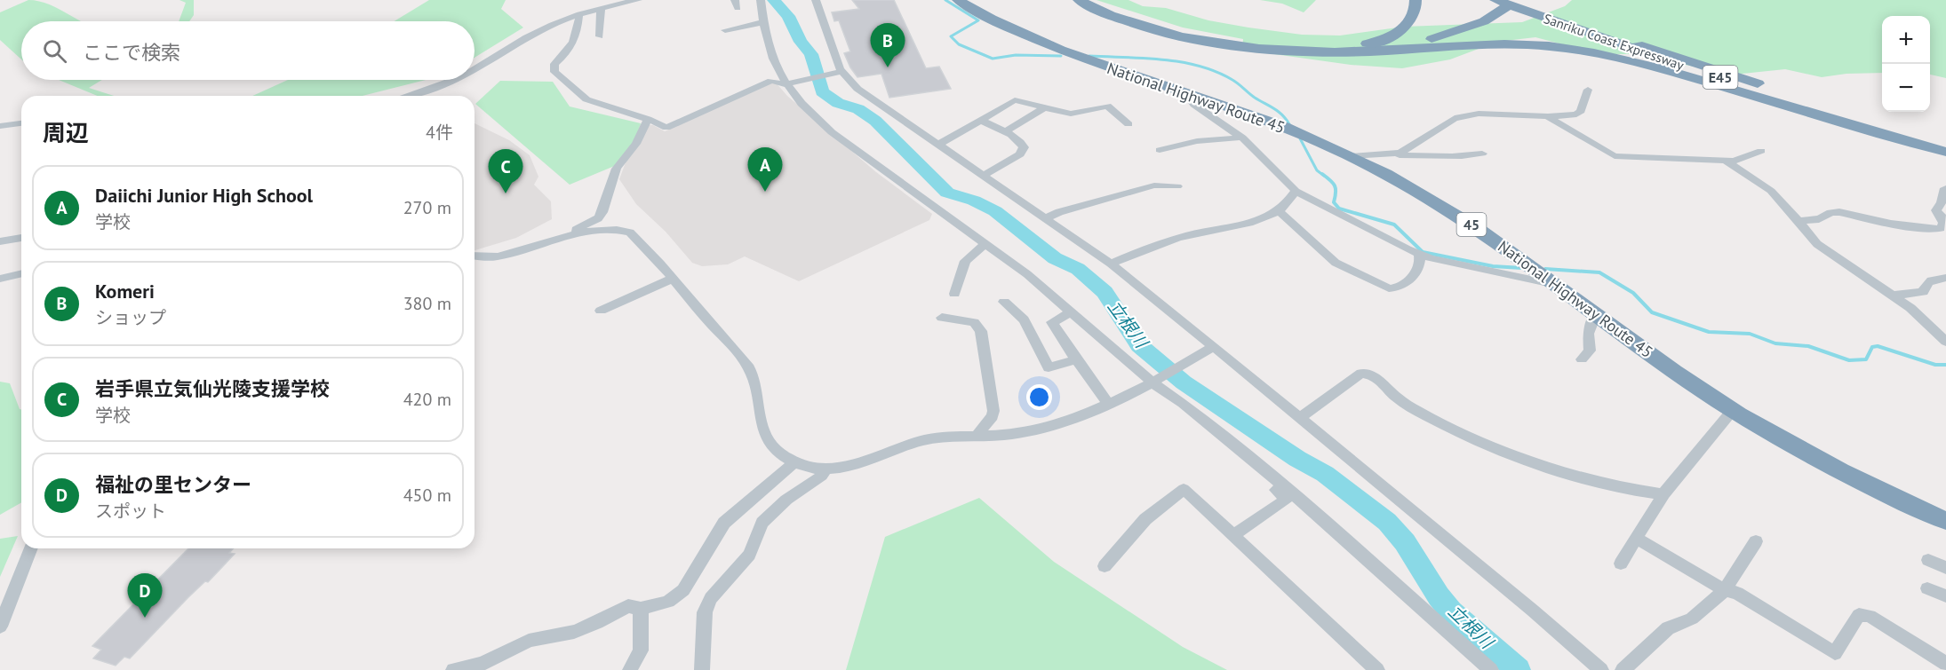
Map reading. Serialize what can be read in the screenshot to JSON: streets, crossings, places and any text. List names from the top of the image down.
{
  "streets": {
    "highway": [
      "Sanriku Coast Expressway",
      "E45",
      "National Highway Route 45",
      "45"
    ]
  },
  "water": ["立根川"],
  "page": {
    "map_buttons": ["+", "−"],
    "search": "ここで検索",
    "pins": [
      "B",
      "A",
      "C",
      "D"
    ],
    "heading": ["周辺", "4件"],
    "list": [
      {
        "mark": "A",
        "name": "Daiichi Junior High School",
        "note": "学校",
        "value": "270 m"
      },
      {
        "mark": "B",
        "name": "Komeri",
        "note": "ショップ",
        "value": "380 m"
      },
      {
        "mark": "C",
        "name": "岩手県立気仙光陵支援学校",
        "note": "学校",
        "value": "420 m"
      },
      {
        "mark": "D",
        "name": "福祉の里センター",
        "note": "スポット",
        "value": "450 m"
      }
    ]
  }
}
